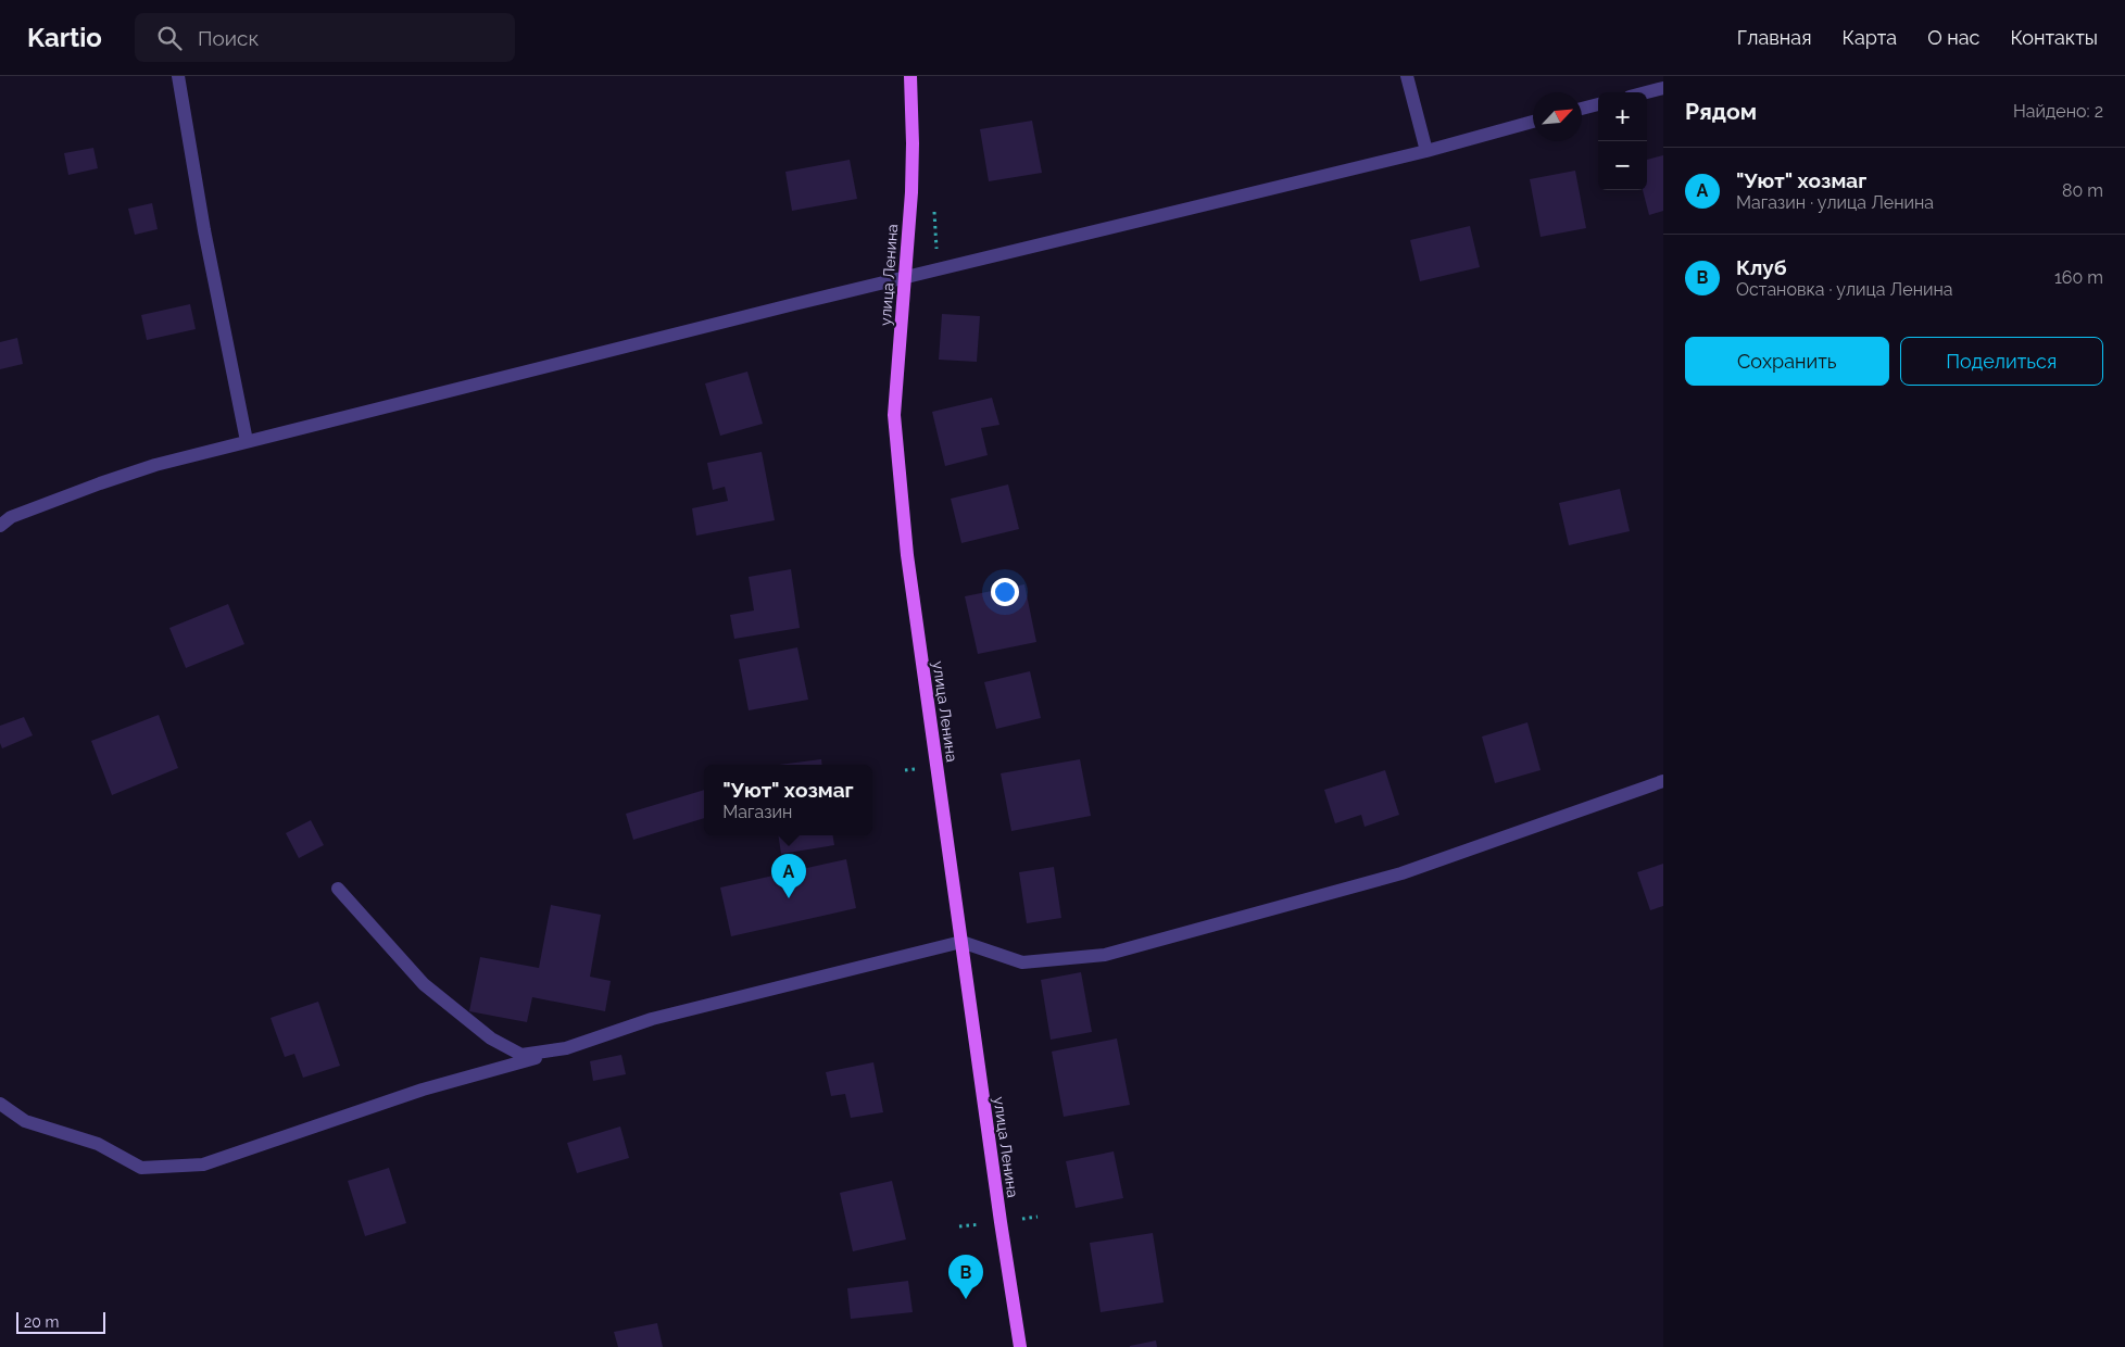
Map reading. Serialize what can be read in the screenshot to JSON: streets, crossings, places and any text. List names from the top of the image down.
{
  "streets": {
    "main road": ["улица Ленина"]
  },
  "scale_bar": "20 m",
  "north": "top right",
  "page": {
    "header": "Kartio",
    "search": "Поиск",
    "nav": [
      "Главная",
      "Карта",
      "О нас",
      "Контакты"
    ],
    "heading": ["Рядом", "Найдено: 2"],
    "map_buttons": ["+", "−"],
    "list": [
      {
        "mark": "A",
        "name": "\"Уют\" хозмаг",
        "note": "Магазин · улица Ленина",
        "value": "80 m"
      },
      {
        "mark": "B",
        "name": "Клуб",
        "note": "Остановка · улица Ленина",
        "value": "160 m"
      }
    ],
    "buttons": ["Сохранить", "Поделиться"],
    "popup": ["\"Уют\" хозмаг", "Магазин"],
    "pins": ["A", "B"],
    "scale": "20 m"
  }
}
